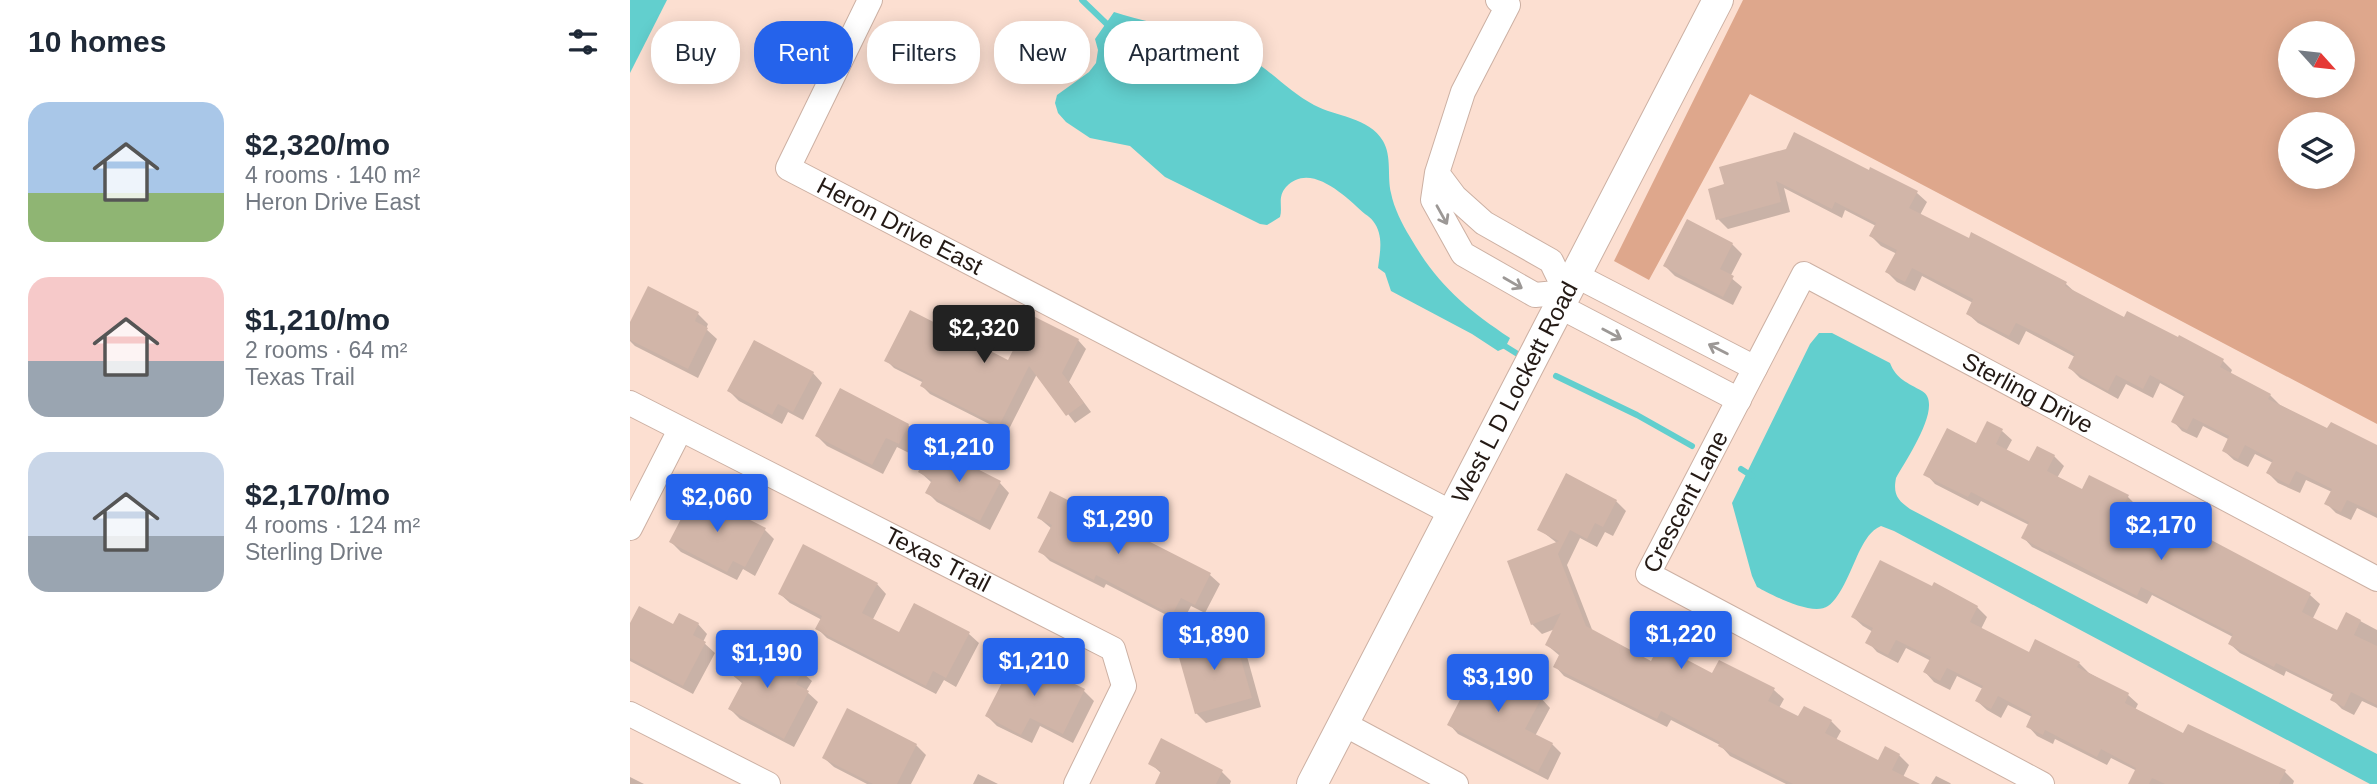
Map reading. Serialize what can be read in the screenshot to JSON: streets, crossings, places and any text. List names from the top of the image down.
{
  "streets": {
    "main road": ["West L D Lockett Road"],
    "street": [
      "Heron Drive East",
      "Sterling Drive",
      "Crescent Lane",
      "Texas Trail"
    ]
  },
  "crossings": [
    ["Heron Drive East", "West L D Lockett Road"],
    ["West L D Lockett Road", "Crescent Lane"],
    ["Sterling Drive", "Crescent Lane"]
  ],
  "north": "bottom right",
  "page": {
    "heading": "10 homes",
    "chip": [
      "Buy",
      "Rent",
      "Filters",
      "New",
      "Apartment"
    ],
    "list": [
      {
        "name": "$2,320/mo",
        "note": "4 rooms · 140 m² · Heron Drive East"
      },
      {
        "name": "$1,210/mo",
        "note": "2 rooms · 64 m² · Texas Trail"
      },
      {
        "name": "$2,170/mo",
        "note": "4 rooms · 124 m² · Sterling Drive"
      }
    ],
    "price": [
      "$2,320",
      "$1,210",
      "$2,060",
      "$1,290",
      "$2,170",
      "$1,220",
      "$1,890",
      "$1,190",
      "$1,210",
      "$3,190"
    ]
  }
}
